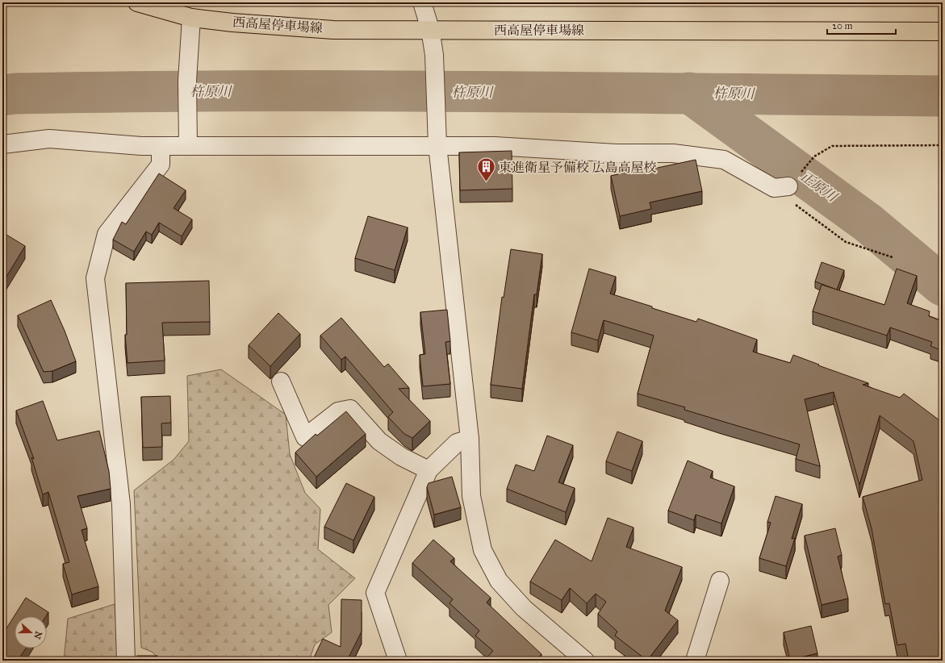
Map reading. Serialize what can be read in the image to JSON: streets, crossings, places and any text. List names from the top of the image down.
{
  "streets": {
    "main road": ["西高屋停車場線"]
  },
  "water": ["杵原川", "正原川"],
  "places": {
    "building": ["東進衛星予備校 広島高屋校"]
  },
  "scale_bar": "20 m",
  "north": "right"
}
